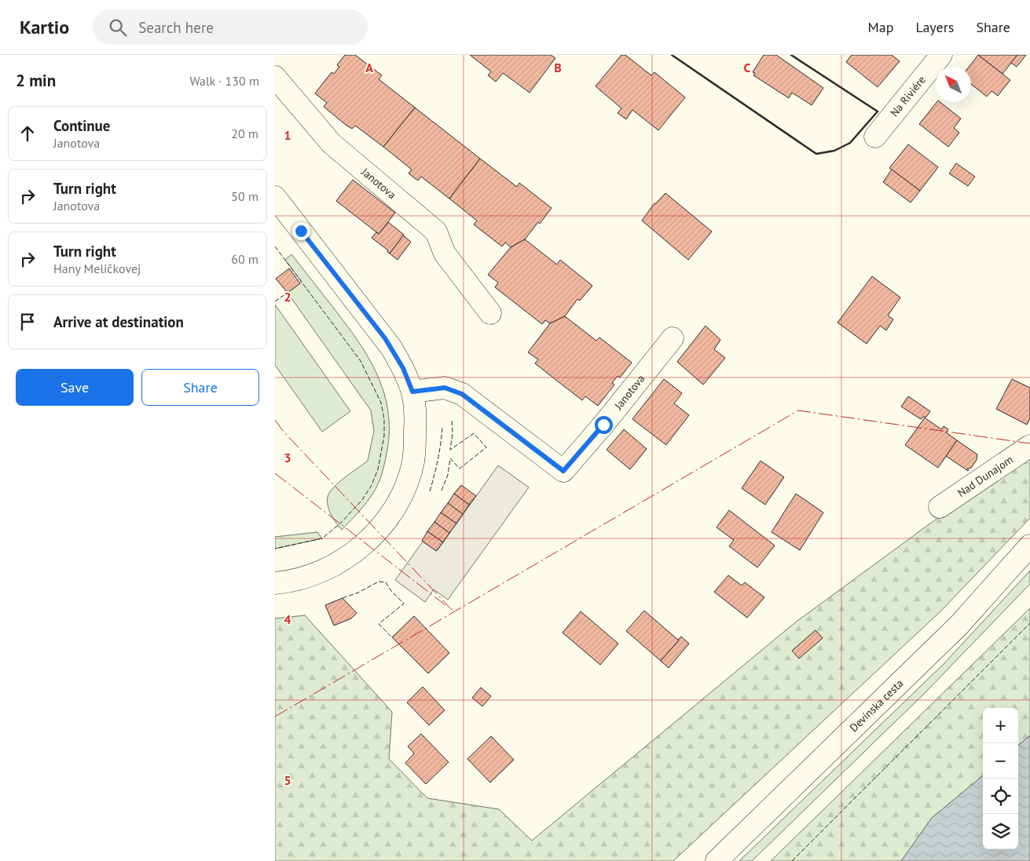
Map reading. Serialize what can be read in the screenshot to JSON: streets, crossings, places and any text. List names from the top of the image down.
{
  "streets": {
    "street": [
      "Na Riviére",
      "Janotova",
      "Nad Dunajom",
      "Devínska cesta"
    ]
  },
  "north": "top left",
  "page": {
    "header": "Kartio",
    "search": "Search here",
    "nav": ["Map", "Layers", "Share"],
    "heading": ["2 min", "Walk · 130 m"],
    "list": [
      ["Continue", "Janotova", "20 m"],
      ["Turn right", "Janotova", "50 m"],
      ["Turn right", "Hany Meličkovej", "60 m"],
      "Arrive at destination"
    ],
    "buttons": ["Save", "Share"],
    "map_buttons": ["+", "−"]
  },
  "grid": {
    "columns": ["A", "B", "C"],
    "rows": [
      "1",
      "2",
      "3",
      "4",
      "5"
    ]
  }
}
